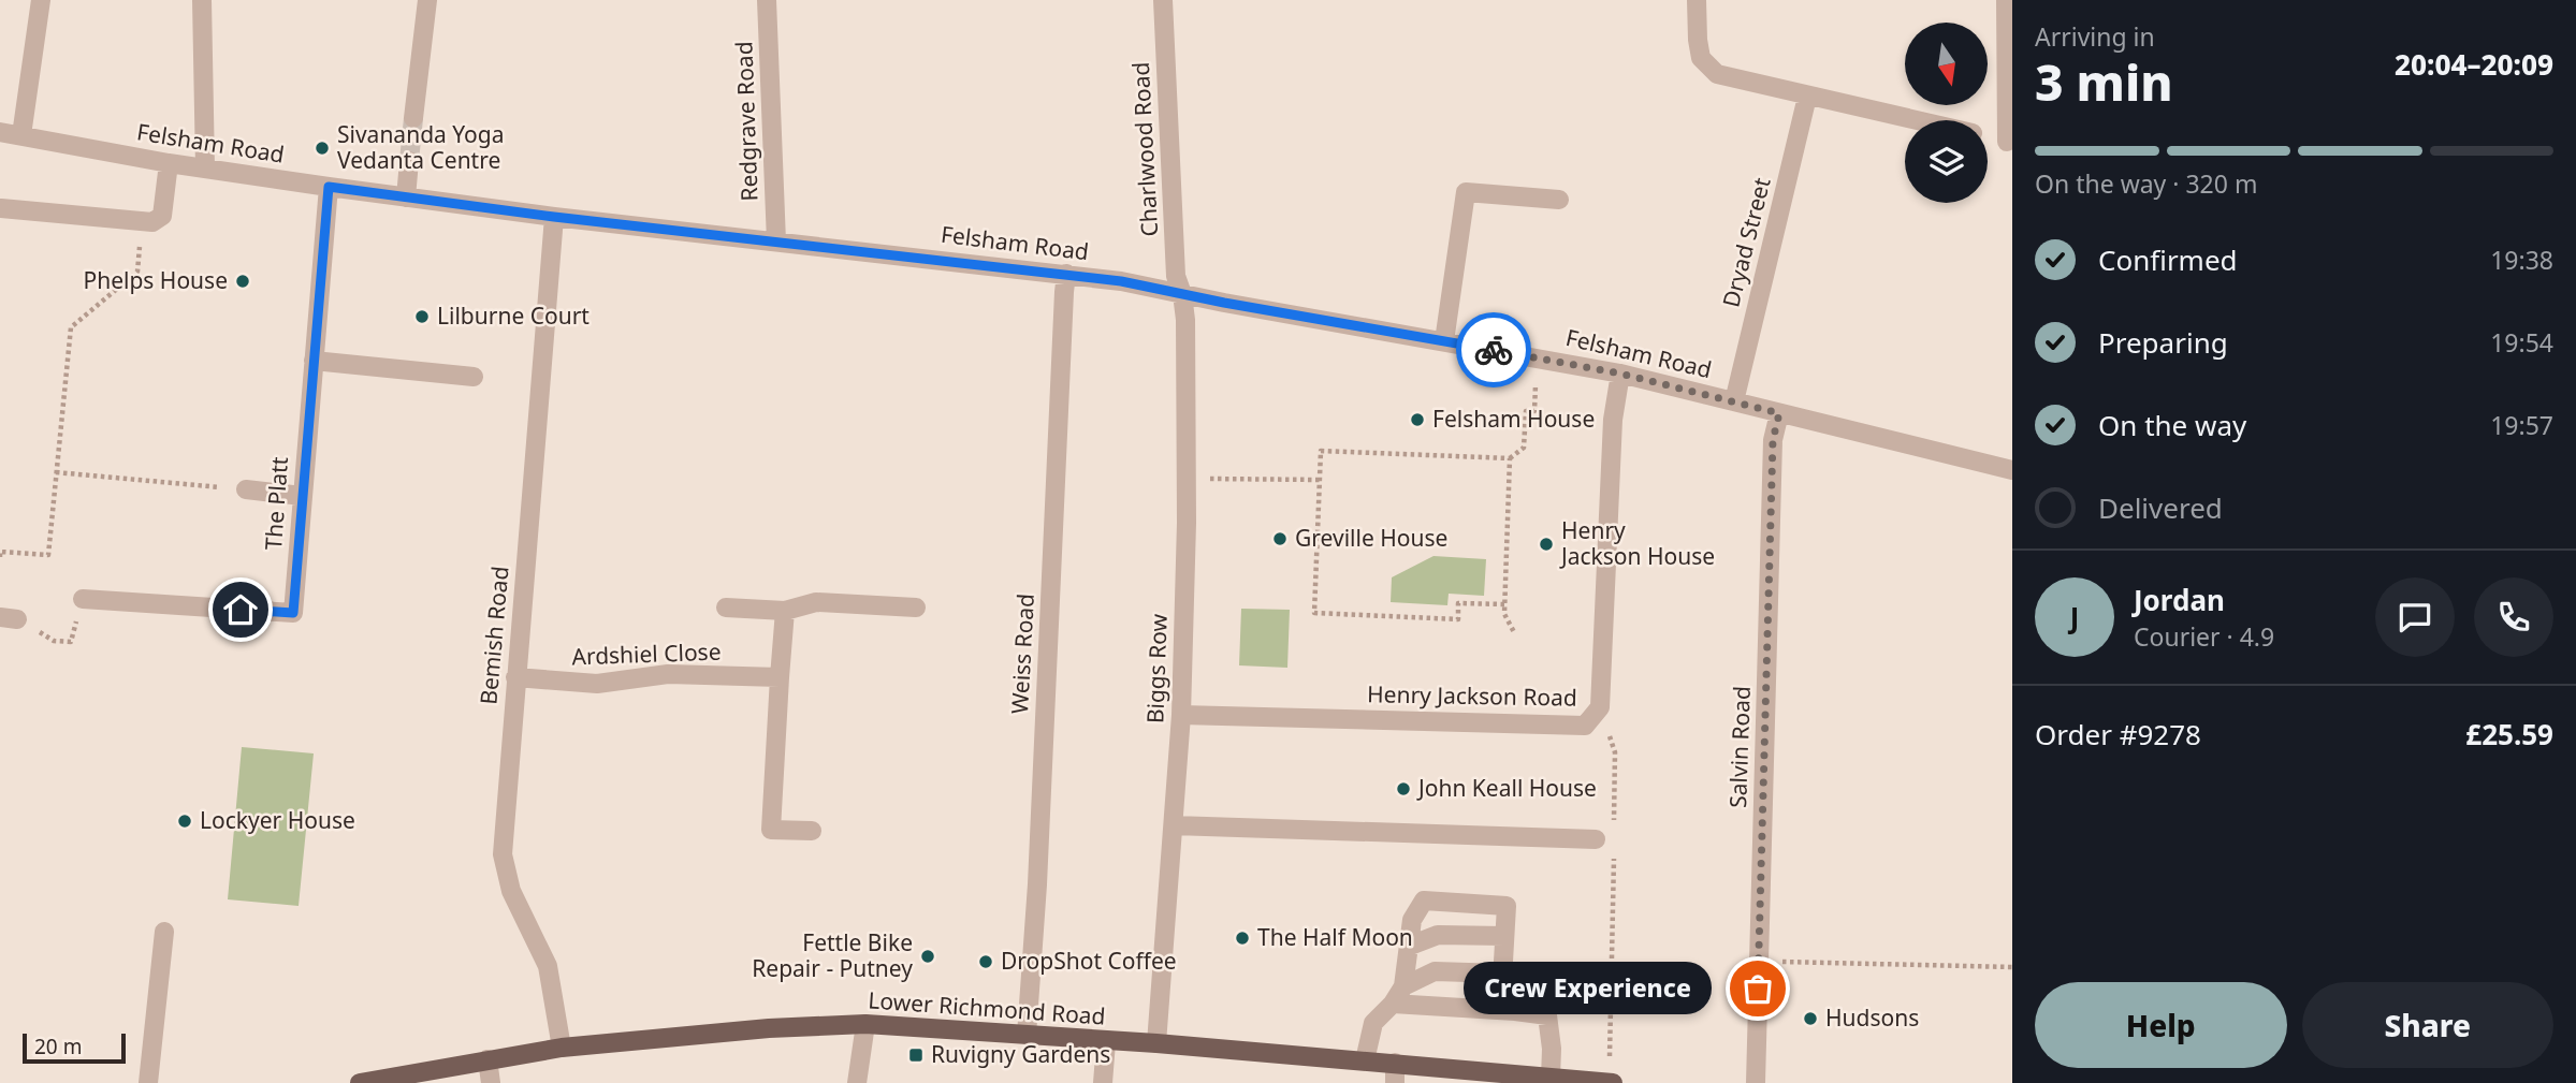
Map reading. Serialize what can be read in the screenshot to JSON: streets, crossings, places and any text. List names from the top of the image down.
{
  "streets": {
    "main road": ["Lower Richmond Road"],
    "street": [
      "Redgrave Road",
      "Felsham Road",
      "Charlwood Road",
      "Dryad Street",
      "The Platt",
      "Bemish Road",
      "Weiss Road",
      "Ardshiel Close",
      "Biggs Row",
      "Henry Jackson Road",
      "Salvin Road"
    ]
  },
  "crossings": [
    ["Redgrave Road", "Felsham Road"],
    ["Felsham Road", "Charlwood Road"],
    ["Felsham Road", "Dryad Street"],
    ["Felsham Road", "The Platt"],
    ["Felsham Road", "Bemish Road"],
    ["Felsham Road", "Weiss Road"],
    ["Felsham Road", "Biggs Row"],
    ["Felsham Road", "Henry Jackson Road"],
    ["Felsham Road", "Salvin Road"],
    ["Charlwood Road", "Biggs Row"],
    ["Bemish Road", "Ardshiel Close"],
    ["Bemish Road", "Lower Richmond Road"],
    ["Weiss Road", "Lower Richmond Road"],
    ["Biggs Row", "Henry Jackson Road"],
    ["Biggs Row", "Lower Richmond Road"]
  ],
  "places": {
    "other": [
      "Sivananda Yoga Vedanta Centre",
      "Phelps House",
      "Lilburne Court",
      "Felsham House",
      "Greville House",
      "Henry Jackson House",
      "John Keall House",
      "Lockyer House",
      "The Half Moon",
      "Fettle Bike Repair - Putney",
      "DropShot Coffee",
      "Crew Experience",
      "Hudsons"
    ],
    "transit": ["Ruvigny Gardens"]
  },
  "scale_bar": "20 m",
  "north": "bottom",
  "page": {
    "heading": ["3 min", "Arriving in", "20:04–20:09"],
    "panel": [
      "Jordan",
      "Courier · 4.9",
      "Order #9278",
      "£25.59"
    ],
    "bar": "On the way · 320 m",
    "list": [
      ["Confirmed", "19:38"],
      ["Preparing", "19:54"],
      ["On the way", "19:57"],
      "Delivered"
    ],
    "round": "J",
    "bubble": "Crew Experience",
    "buttons": ["Help", "Share"],
    "scale": "20 m"
  }
}
